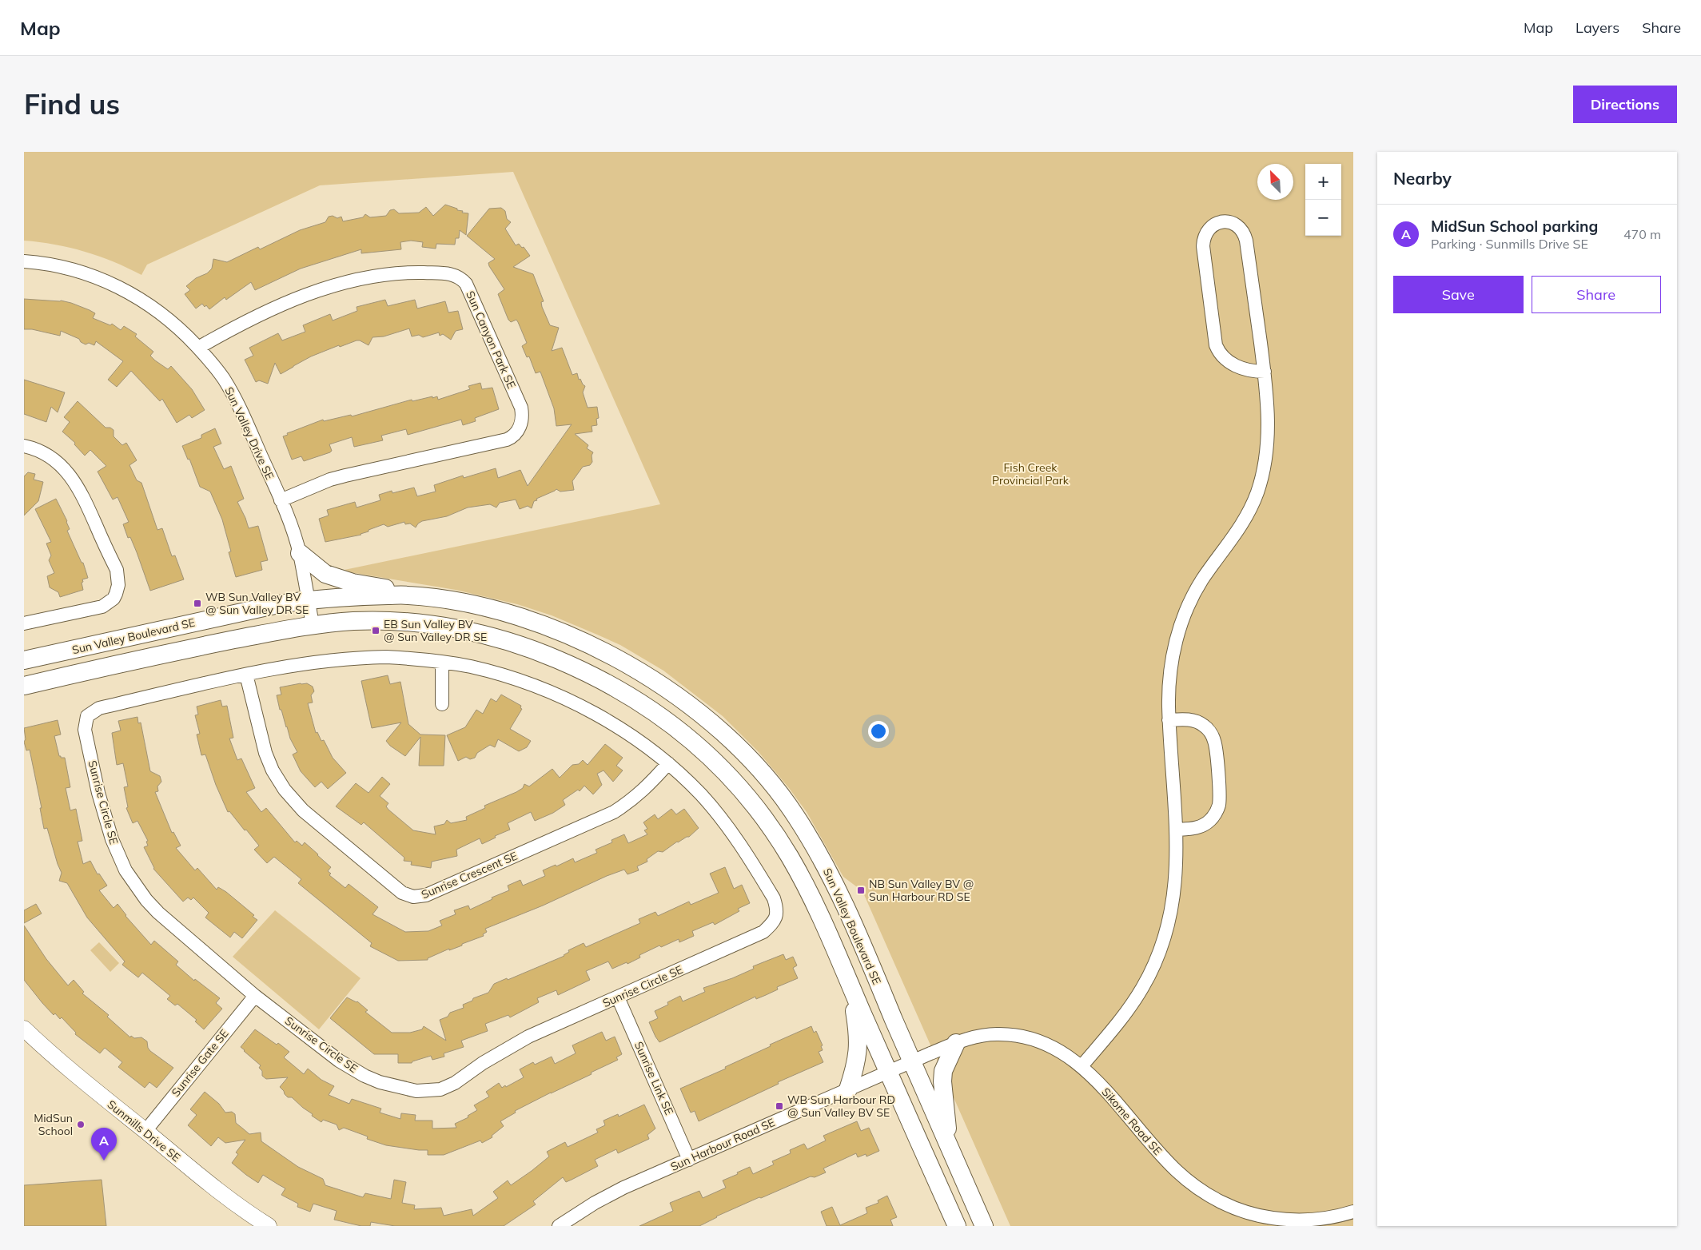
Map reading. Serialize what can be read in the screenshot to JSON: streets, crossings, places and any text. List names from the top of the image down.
{
  "streets": {
    "main road": ["Sun Valley Boulevard SE"],
    "street": [
      "Sun Canyon Park SE",
      "Sun Valley Drive SE",
      "Sunrise Circle SE",
      "Sunrise Crescent SE",
      "Sunrise Gate SE",
      "Sunrise Link SE",
      "Sikome Road SE",
      "Sunmills Drive SE",
      "Sun Harbour Road SE"
    ]
  },
  "crossings": [
    ["Sun Canyon Park SE", "Sun Valley Drive SE"],
    ["Sun Valley Drive SE", "Sun Valley Boulevard SE"],
    ["Sun Valley Boulevard SE", "Sikome Road SE"],
    ["Sun Valley Boulevard SE", "Sun Harbour Road SE"],
    ["Sunrise Circle SE", "Sunrise Crescent SE"],
    ["Sunrise Circle SE", "Sunrise Gate SE"],
    ["Sunrise Circle SE", "Sunrise Link SE"],
    ["Sunrise Gate SE", "Sunmills Drive SE"],
    ["Sunrise Link SE", "Sun Harbour Road SE"],
    ["Sikome Road SE", "Sun Harbour Road SE"]
  ],
  "parks": ["Fish Creek Provincial Park"],
  "places": {
    "transit": [
      "WB Sun Valley BV @ Sun Valley DR SE",
      "EB Sun Valley BV @ Sun Valley DR SE",
      "NB Sun Valley BV @ Sun Harbour RD SE",
      "WB Sun Harbour RD @ Sun Valley BV SE"
    ],
    "other": ["MidSun School"]
  },
  "north": "top left",
  "page": {
    "header": "Map",
    "nav": ["Map", "Layers", "Share"],
    "buttons": [
      "Directions",
      ["Save", "Share"]
    ],
    "title": "Find us",
    "heading": "Nearby",
    "map_buttons": ["+", "−"],
    "list": [
      {
        "mark": "A",
        "name": "MidSun School parking",
        "note": "Parking · Sunmills Drive SE",
        "value": "470 m"
      }
    ],
    "pins": "A"
  }
}
